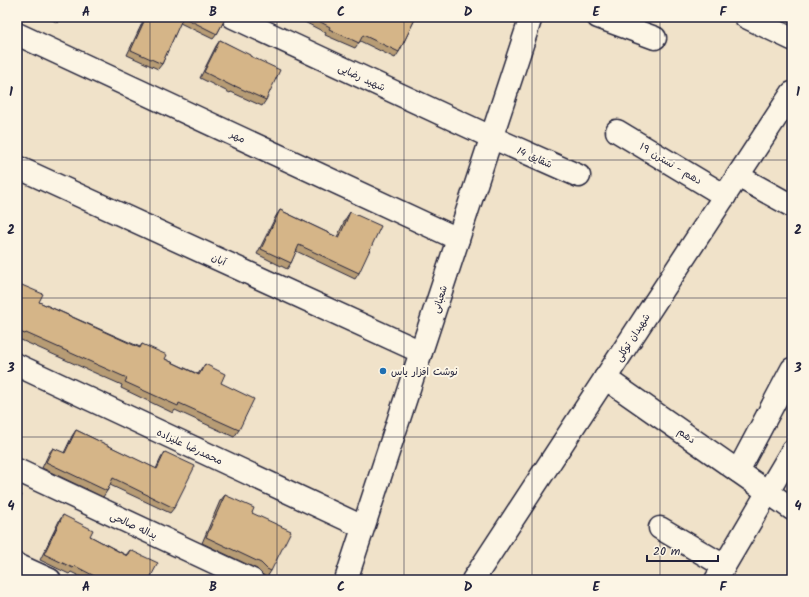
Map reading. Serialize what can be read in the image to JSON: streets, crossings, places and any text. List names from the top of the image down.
{
  "streets": {
    "street": [
      "شهید رضایی",
      "مهر",
      "شقایق 14",
      "دهم - نسترن ۱۹",
      "آبان",
      "شعبانی",
      "شهیدان توکلی",
      "دهم",
      "محمدرضا علیزاده",
      "یداله صالحی"
    ]
  },
  "crossings": [
    ["شهید رضایی", "شقایق 14"],
    ["شهید رضایی", "شعبانی"],
    ["مهر", "شعبانی"],
    ["شقایق 14", "شعبانی"],
    ["دهم - نسترن ۱۹", "شهیدان توکلی"],
    ["آبان", "شعبانی"],
    ["شعبانی", "محمدرضا علیزاده"],
    ["شهیدان توکلی", "دهم"]
  ],
  "places": ["نوشت افزار یاس"],
  "scale_bar": "20 m",
  "grid": {
    "columns": [
      "A",
      "B",
      "C",
      "D",
      "E",
      "F"
    ],
    "rows": [
      "1",
      "2",
      "3",
      "4"
    ]
  }
}
